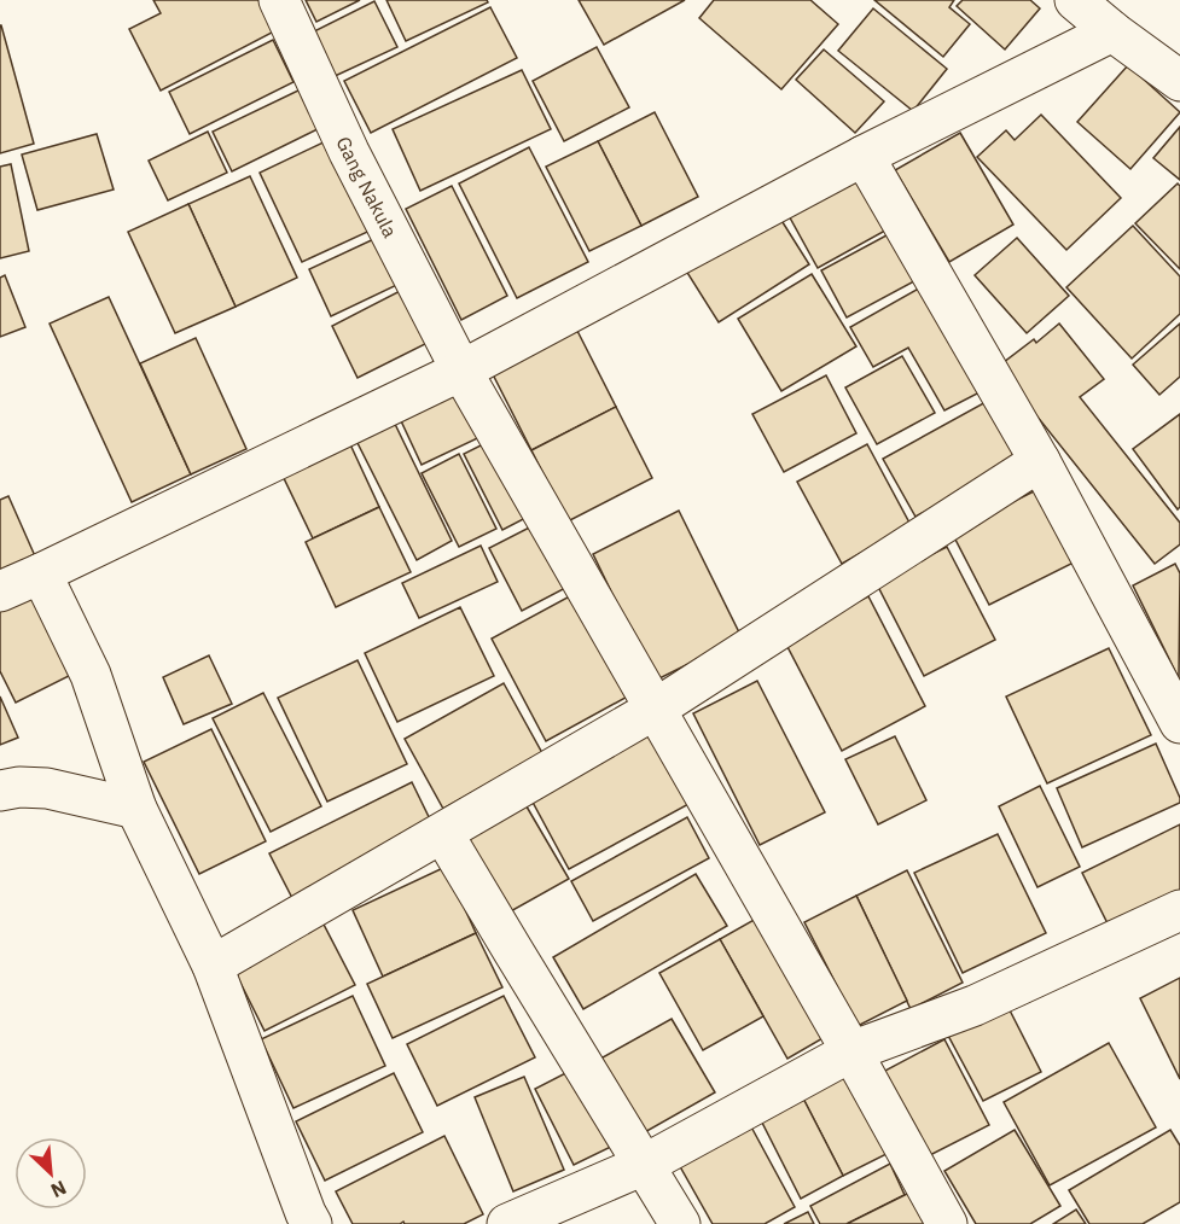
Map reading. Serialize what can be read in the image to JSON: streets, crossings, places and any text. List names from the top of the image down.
{
  "streets": {
    "street": ["Gang Nakula"]
  },
  "north": "bottom right"
}
